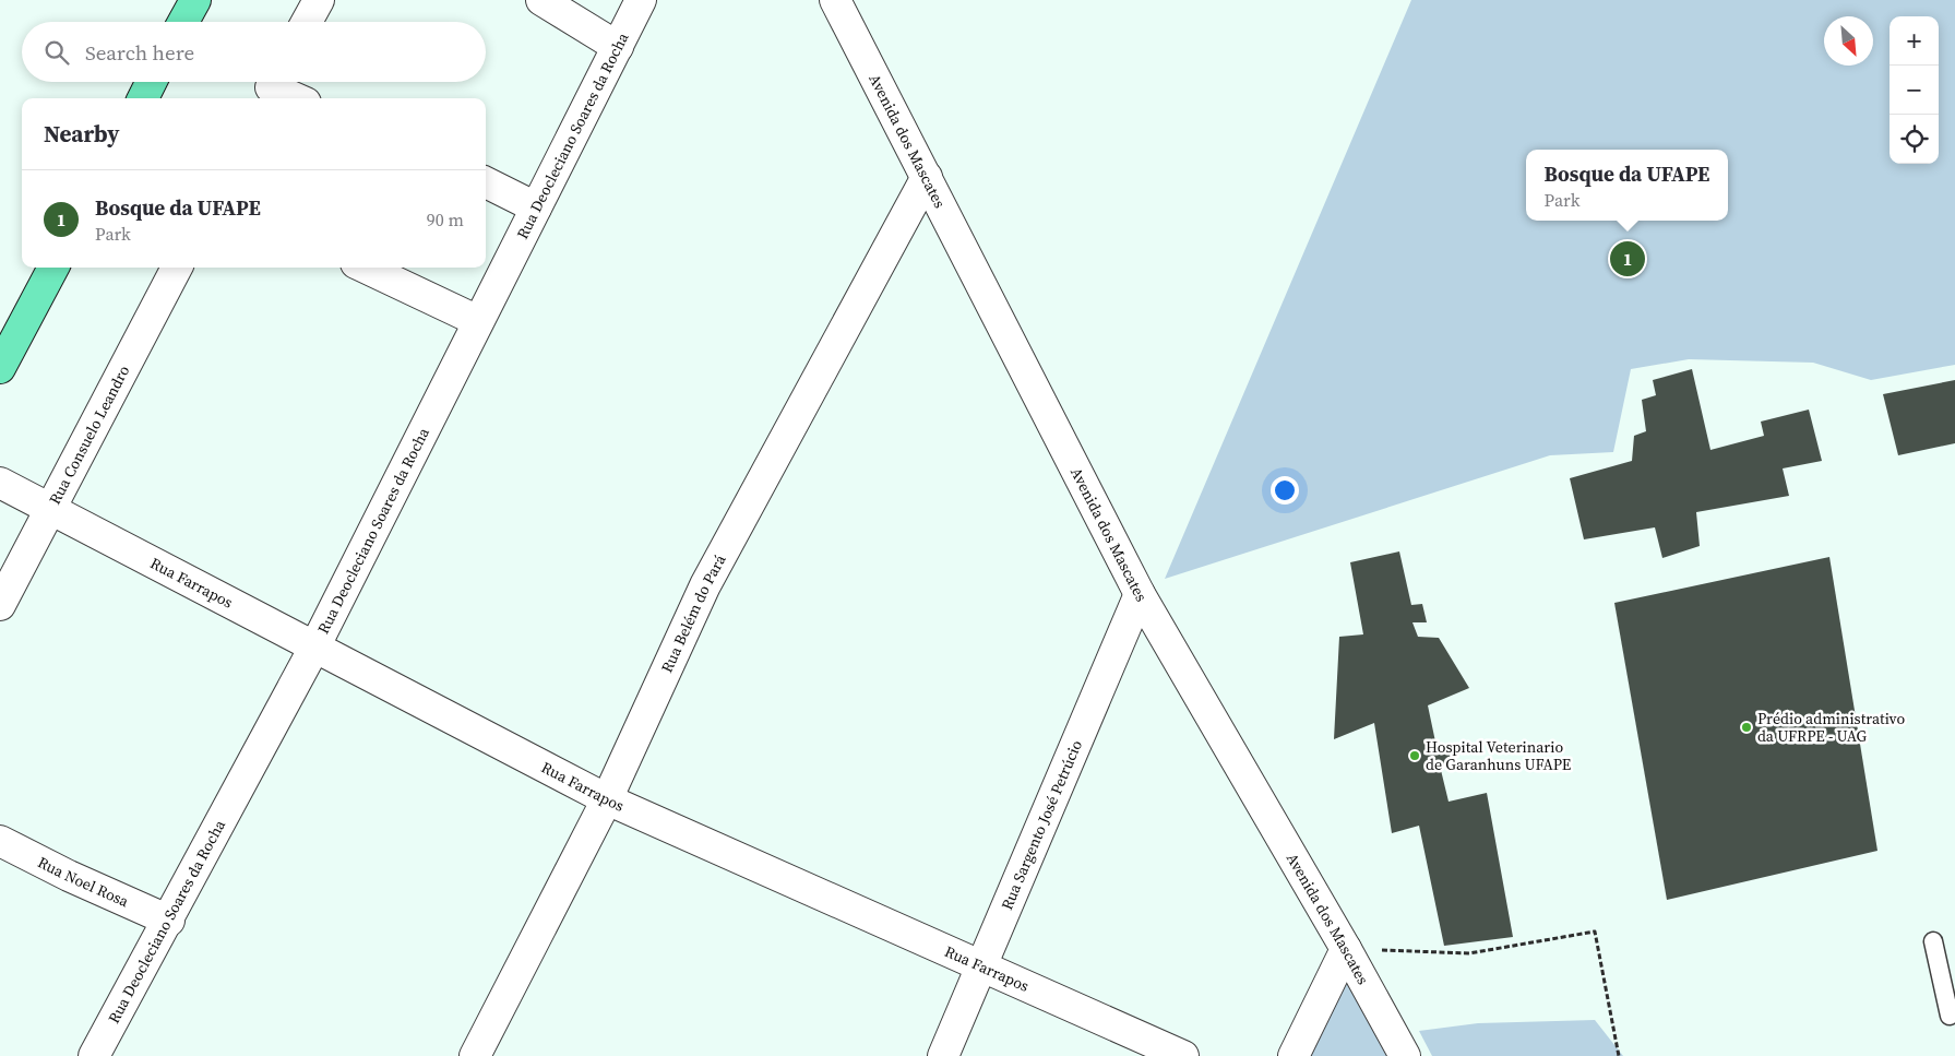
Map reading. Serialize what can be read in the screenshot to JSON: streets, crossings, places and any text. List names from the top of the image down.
{
  "streets": {
    "street": [
      "Rua Deocleciano Soares da Rocha",
      "Avenida dos Mascates",
      "Rua Consuelo Leandro",
      "Rua Farrapos",
      "Rua Belém do Pará",
      "Rua Sargento José Petrúcio",
      "Rua Noel Rosa"
    ]
  },
  "crossings": [
    ["Rua Deocleciano Soares da Rocha", "Rua Farrapos"],
    ["Rua Deocleciano Soares da Rocha", "Rua Noel Rosa"],
    ["Avenida dos Mascates", "Rua Belém do Pará"],
    ["Avenida dos Mascates", "Rua Sargento José Petrúcio"],
    ["Rua Consuelo Leandro", "Rua Farrapos"],
    ["Rua Farrapos", "Rua Belém do Pará"],
    ["Rua Farrapos", "Rua Sargento José Petrúcio"]
  ],
  "places": ["Prédio administrativo da UFRPE - UAG", "Hospital Veterinario de Garanhuns UFAPE"],
  "north": "bottom right",
  "page": {
    "map_buttons": ["+", "−"],
    "search": "Search here",
    "heading": "Nearby",
    "popup": ["Bosque da UFAPE", "Park"],
    "list": [
      {
        "mark": "1",
        "name": "Bosque da UFAPE",
        "note": "Park",
        "value": "90 m"
      }
    ],
    "pins": "1"
  }
}
